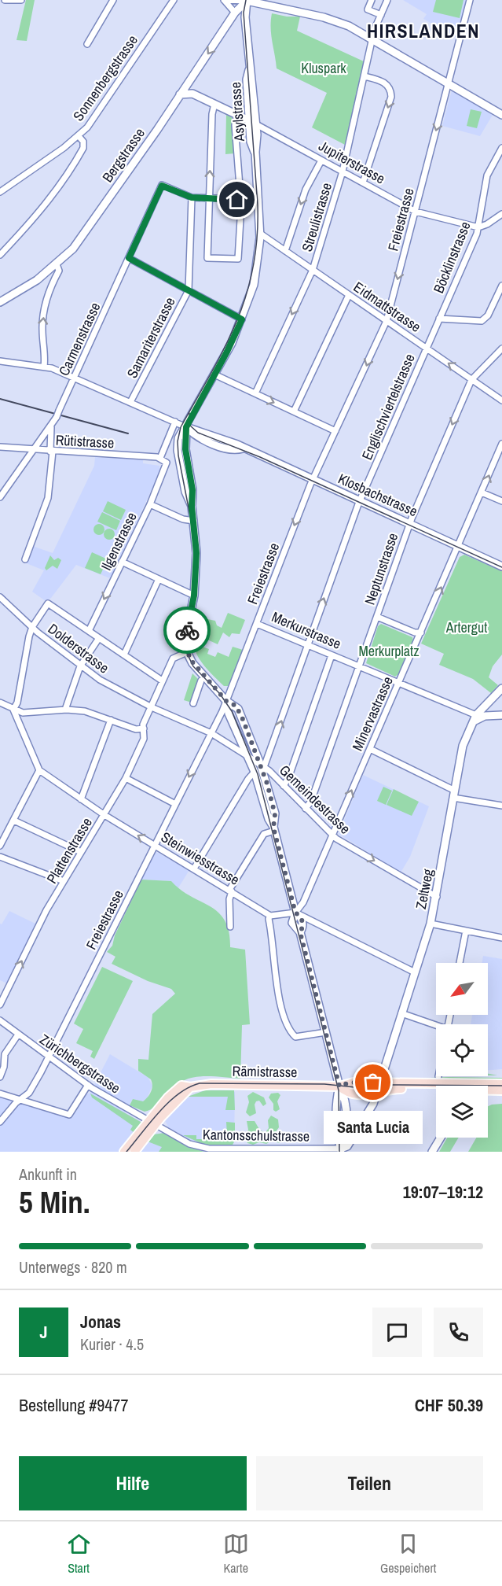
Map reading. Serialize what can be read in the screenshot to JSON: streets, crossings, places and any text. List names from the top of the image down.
{
  "streets": {
    "main road": [
      "Asylstrasse",
      "Bergstrasse",
      "Jupiterstrasse",
      "Klosbachstrasse",
      "Zeltweg",
      "Rämistrasse"
    ],
    "street": [
      "Sonnenbergstrasse",
      "Streulistrasse",
      "Freiestrasse",
      "Böcklinstrasse",
      "Eidmattstrasse",
      "Samariterstrasse",
      "Carmenstrasse",
      "Englischviertelstrasse",
      "Rütistrasse",
      "Ilgenstrasse",
      "Neptunstrasse",
      "Merkurstrasse",
      "Dolderstrasse",
      "Minervastrasse",
      "Gemeindestrasse",
      "Plattenstrasse",
      "Steinwiesstrasse",
      "Zürichbergstrasse",
      "Kantonsschulstrasse"
    ]
  },
  "crossings": [
    ["Asylstrasse", "Bergstrasse"],
    ["Asylstrasse", "Jupiterstrasse"],
    ["Asylstrasse", "Eidmattstrasse"],
    ["Asylstrasse", "Klosbachstrasse"],
    ["Bergstrasse", "Jupiterstrasse"],
    ["Jupiterstrasse", "Streulistrasse"],
    ["Jupiterstrasse", "Freiestrasse"],
    ["Jupiterstrasse", "Böcklinstrasse"],
    ["Streulistrasse", "Eidmattstrasse"],
    ["Freiestrasse", "Eidmattstrasse"],
    ["Freiestrasse", "Klosbachstrasse"],
    ["Freiestrasse", "Merkurstrasse"],
    ["Freiestrasse", "Gemeindestrasse"],
    ["Freiestrasse", "Steinwiesstrasse"],
    ["Freiestrasse", "Zürichbergstrasse"],
    ["Böcklinstrasse", "Eidmattstrasse"],
    ["Böcklinstrasse", "Englischviertelstrasse"],
    ["Eidmattstrasse", "Englischviertelstrasse"],
    ["Eidmattstrasse", "Neptunstrasse"],
    ["Samariterstrasse", "Carmenstrasse"],
    ["Samariterstrasse", "Klosbachstrasse"],
    ["Carmenstrasse", "Rütistrasse"],
    ["Carmenstrasse", "Klosbachstrasse"],
    ["Englischviertelstrasse", "Klosbachstrasse"],
    ["Englischviertelstrasse", "Merkurstrasse"],
    ["Englischviertelstrasse", "Gemeindestrasse"],
    ["Rütistrasse", "Ilgenstrasse"],
    ["Klosbachstrasse", "Neptunstrasse"],
    ["Klosbachstrasse", "Minervastrasse"],
    ["Neptunstrasse", "Merkurstrasse"],
    ["Neptunstrasse", "Gemeindestrasse"],
    ["Merkurstrasse", "Minervastrasse"],
    ["Merkurstrasse", "Zeltweg"],
    ["Dolderstrasse", "Gemeindestrasse"],
    ["Dolderstrasse", "Plattenstrasse"],
    ["Minervastrasse", "Gemeindestrasse"],
    ["Gemeindestrasse", "Plattenstrasse"],
    ["Gemeindestrasse", "Zeltweg"],
    ["Plattenstrasse", "Steinwiesstrasse"],
    ["Zeltweg", "Rämistrasse"],
    ["Zeltweg", "Kantonsschulstrasse"],
    ["Zürichbergstrasse", "Rämistrasse"],
    ["Zürichbergstrasse", "Kantonsschulstrasse"],
    ["Rämistrasse", "Kantonsschulstrasse"]
  ],
  "one_way": [
    "Freiestrasse",
    "Minervastrasse",
    "Gemeindestrasse",
    "Plattenstrasse"
  ],
  "districts": ["HIRSLANDEN"],
  "parks": ["Kluspark", "Artergut", "Merkurplatz"],
  "places": ["Santa Lucia"],
  "north": "bottom left",
  "page": {
    "bubble": "Santa Lucia",
    "heading": ["5 Min.", "Ankunft in", "19:07–19:12"],
    "panel": [
      "Jonas",
      "Kurier · 4.5",
      "Bestellung #9477",
      "CHF 50.39"
    ],
    "bar": "Unterwegs · 820 m",
    "round": "J",
    "buttons": ["Hilfe", "Teilen"],
    "tabs": ["Start", "Karte", "Gespeichert"]
  }
}
